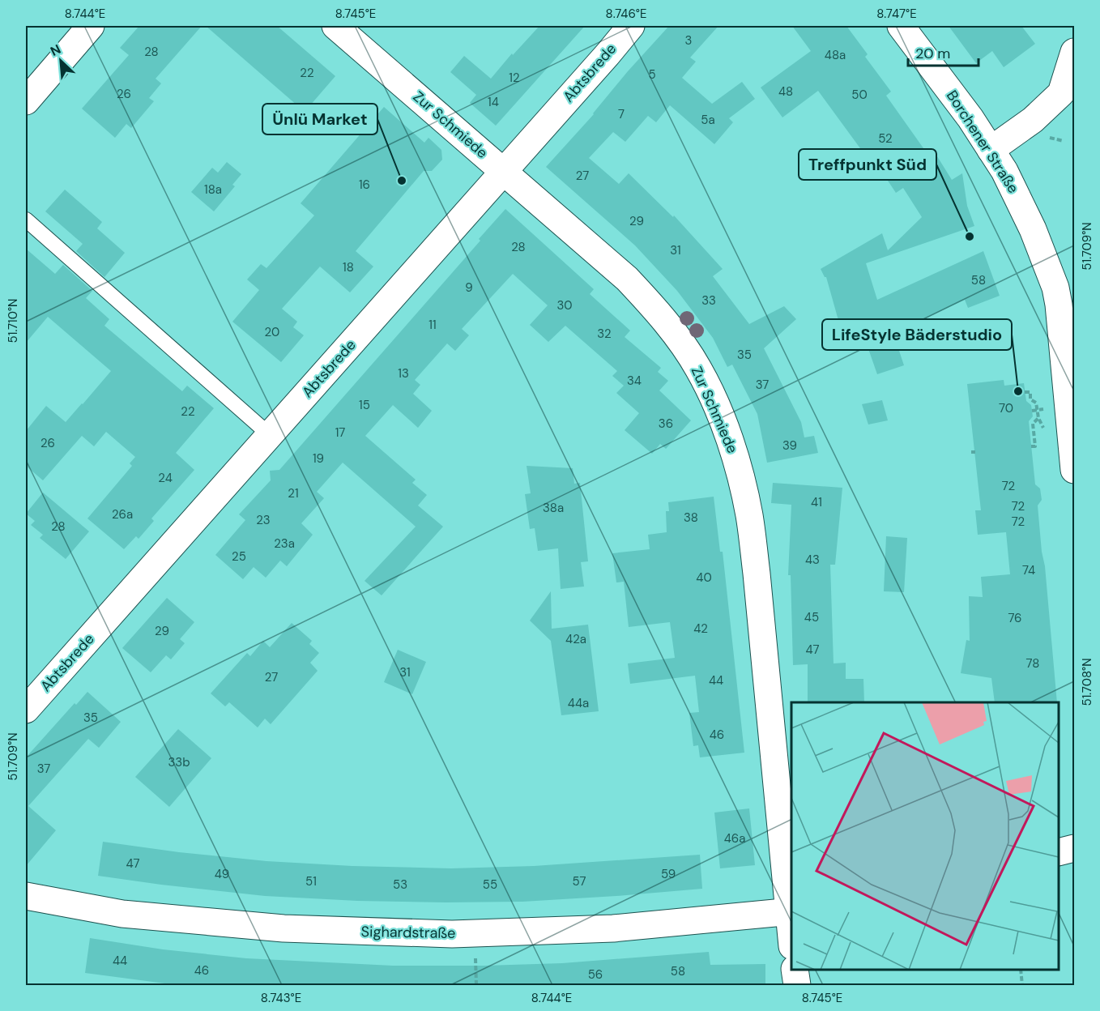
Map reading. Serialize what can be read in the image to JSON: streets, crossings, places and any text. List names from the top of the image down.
{
  "streets": {
    "street": [
      "Abtsbrede",
      "Zur Schmiede",
      "Borchener Straße",
      "Sighardstraße"
    ]
  },
  "crossings": [
    ["Abtsbrede", "Zur Schmiede"],
    ["Zur Schmiede", "Sighardstraße"]
  ],
  "places": ["Ünlü Market", "Treffpunkt Süd", "LifeStyle Bäderstudio"],
  "house_numbers": [
    "3",
    "28",
    "48a",
    "22",
    "5",
    "12",
    "48",
    "26",
    "50",
    "14",
    "7",
    "5a",
    "52",
    "27",
    "16",
    "18a",
    "29",
    "28",
    "31",
    "18",
    "58",
    "9",
    "33",
    "30",
    "11",
    "20",
    "32",
    "35",
    "13",
    "34",
    "37",
    "15",
    "70",
    "22",
    "36",
    "17",
    "26",
    "39",
    "19",
    "24",
    "72",
    "21",
    "41",
    "72",
    "38a",
    "26a",
    "38",
    "23",
    "72",
    "28",
    "23a",
    "25",
    "43",
    "74",
    "40",
    "45",
    "76",
    "42",
    "29",
    "42a",
    "47",
    "78",
    "31",
    "27",
    "44",
    "44a",
    "35",
    "46",
    "33b",
    "37",
    "46a",
    "47",
    "49",
    "59",
    "51",
    "57",
    "53",
    "55",
    "44",
    "46",
    "58",
    "56"
  ],
  "scale_bar": "20 m",
  "north": "top left",
  "coordinates": [
    "8.744°E",
    "8.745°E",
    "8.746°E",
    "8.747°E",
    "51.709°N",
    "51.710°N",
    "51.708°N",
    "8.743°E"
  ]
}
